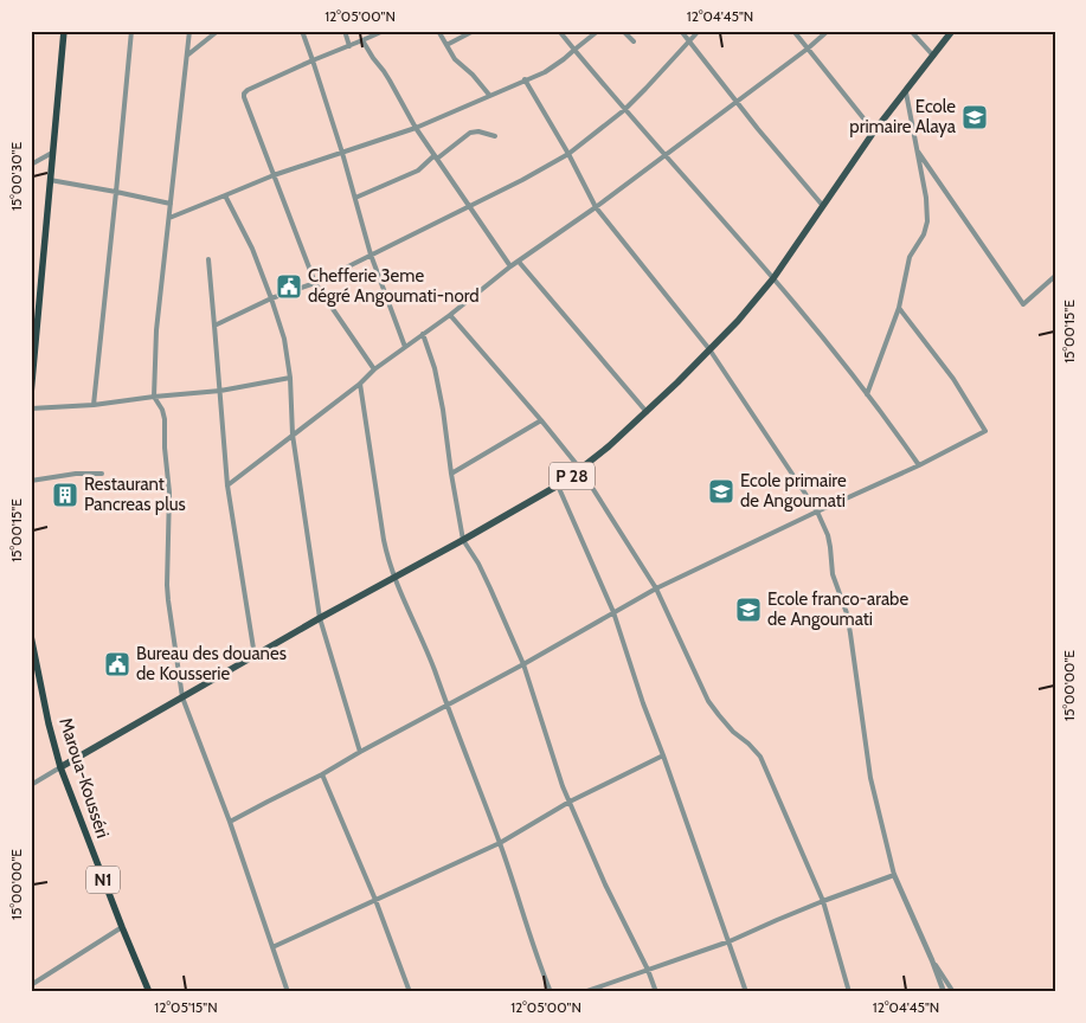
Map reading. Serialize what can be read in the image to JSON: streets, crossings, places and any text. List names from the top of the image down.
{
  "streets": {
    "highway": ["Maroua-Kousséri", "N1"],
    "main road": ["P 28"]
  },
  "crossings": [
    ["P 28", "Maroua-Kousséri"]
  ],
  "places": {
    "school or university": ["Ecole primaire Alaya", "Ecole primaire de Angoumati", "Ecole franco-arabe de Angoumati"],
    "public building": ["Chefferie 3eme dégré Angoumati-nord", "Bureau des douanes de Kousserie"],
    "building": ["Restaurant Pancreas plus"]
  },
  "coordinates": [
    "12°05'00\"N",
    "12°04'45\"N",
    "15°00'30\"E",
    "15°00'15\"E",
    "15°00'00\"E",
    "12°05'15\"N"
  ]
}
